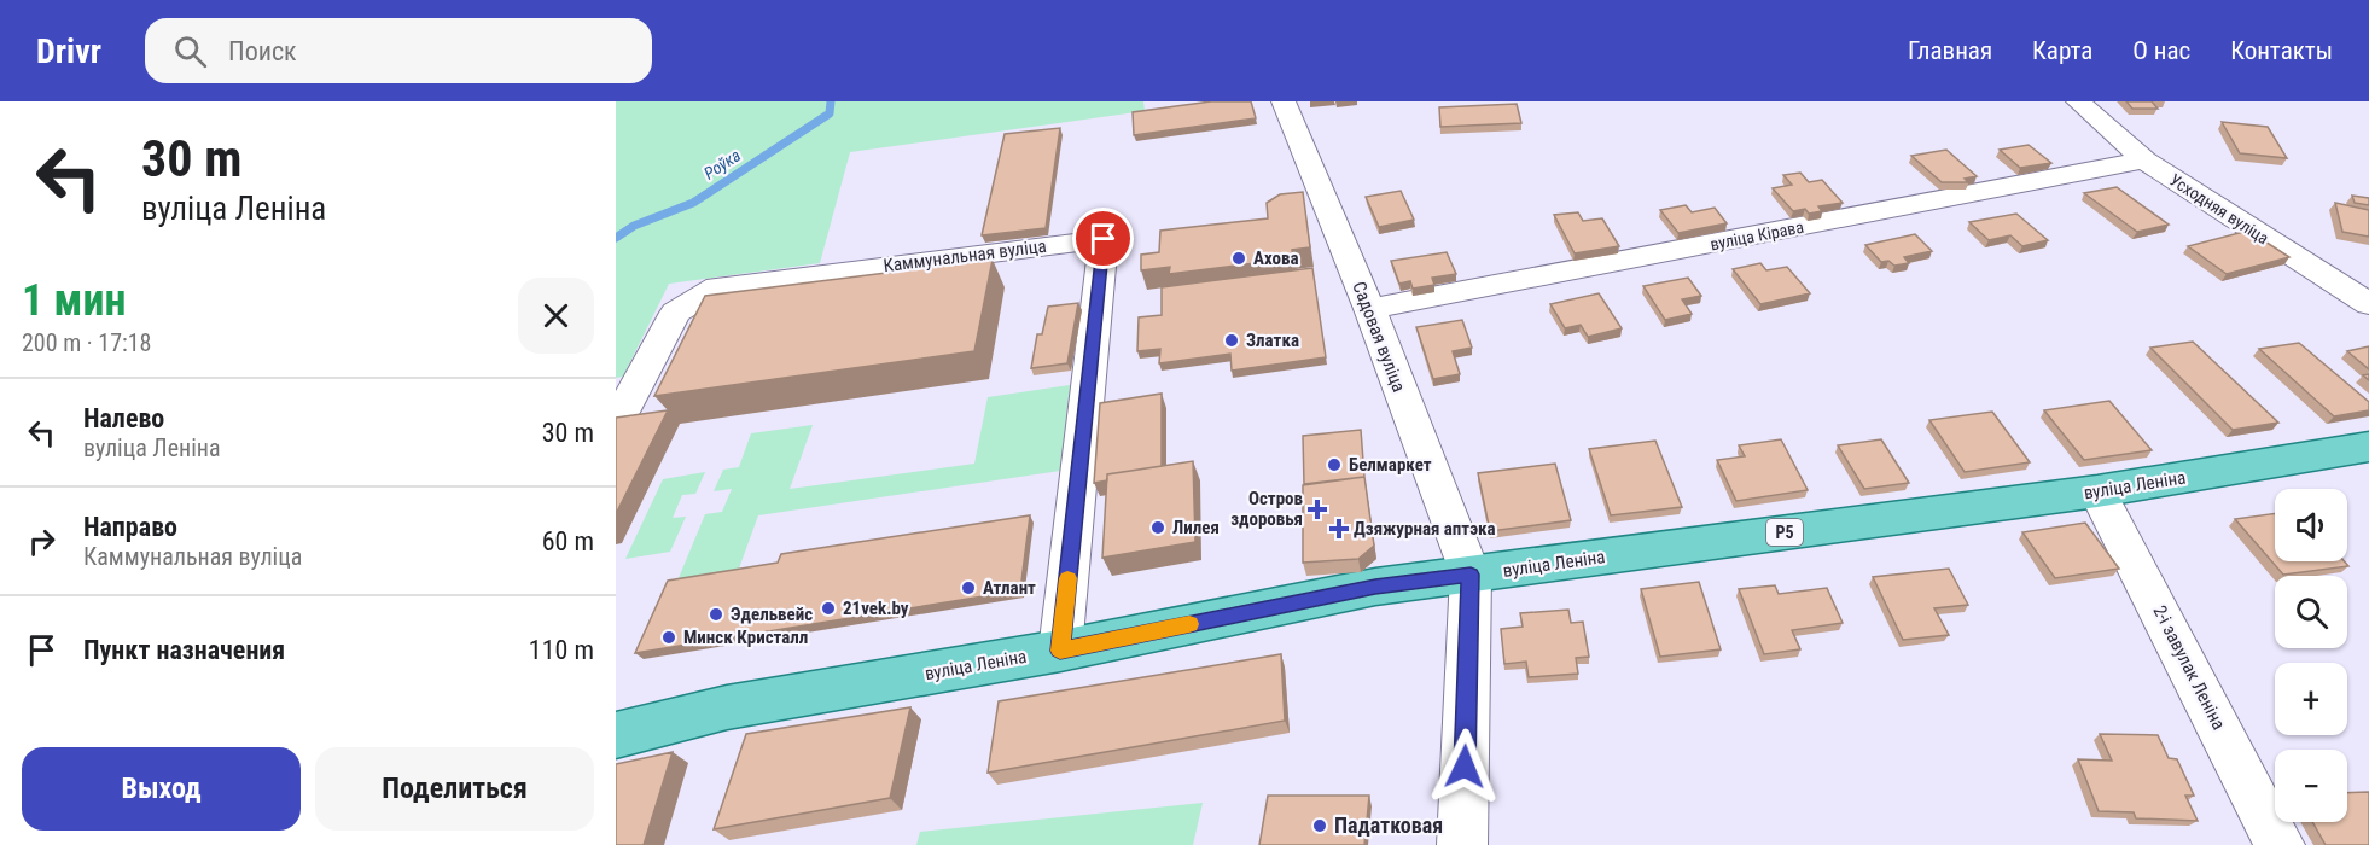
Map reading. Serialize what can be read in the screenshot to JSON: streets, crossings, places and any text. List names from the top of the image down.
{
  "streets": {
    "main road": ["вуліца Леніна", "Р5"],
    "street": [
      "Усходняя вуліца",
      "вуліца Кірава",
      "Каммунальная вуліца",
      "Садовая вуліца",
      "2-і завулак Леніна"
    ]
  },
  "crossings": [
    ["Усходняя вуліца", "вуліца Кірава"],
    ["вуліца Кірава", "Садовая вуліца"],
    ["Каммунальная вуліца", "вуліца Леніна"],
    ["Садовая вуліца", "вуліца Леніна"],
    ["вуліца Леніна", "2-і завулак Леніна"]
  ],
  "water": ["Роўка"],
  "places": {
    "other": [
      "Ахова",
      "Златка",
      "Белмаркет",
      "Лилея",
      "Атлант",
      "21vek.by",
      "Эдельвейс",
      "Минск Кристалл",
      "Падатковая"
    ],
    "health": ["Остров здоровья", "Дзяжурная аптэка"]
  },
  "page": {
    "header": "Drivr",
    "search": "Поиск",
    "nav": [
      "Главная",
      "Карта",
      "О нас",
      "Контакты"
    ],
    "turn": ["30 m", "вуліца Леніна"],
    "heading": ["1 мин", "200 m · 17:18"],
    "list": [
      {
        "name": "Налево",
        "note": "вуліца Леніна",
        "value": "30 m"
      },
      {
        "name": "Направо",
        "note": "Каммунальная вуліца",
        "value": "60 m"
      },
      {
        "name": "Пункт назначения",
        "value": "110 m"
      }
    ],
    "map_buttons": ["+", "−"],
    "buttons": ["Выход", "Поделиться"]
  }
}
